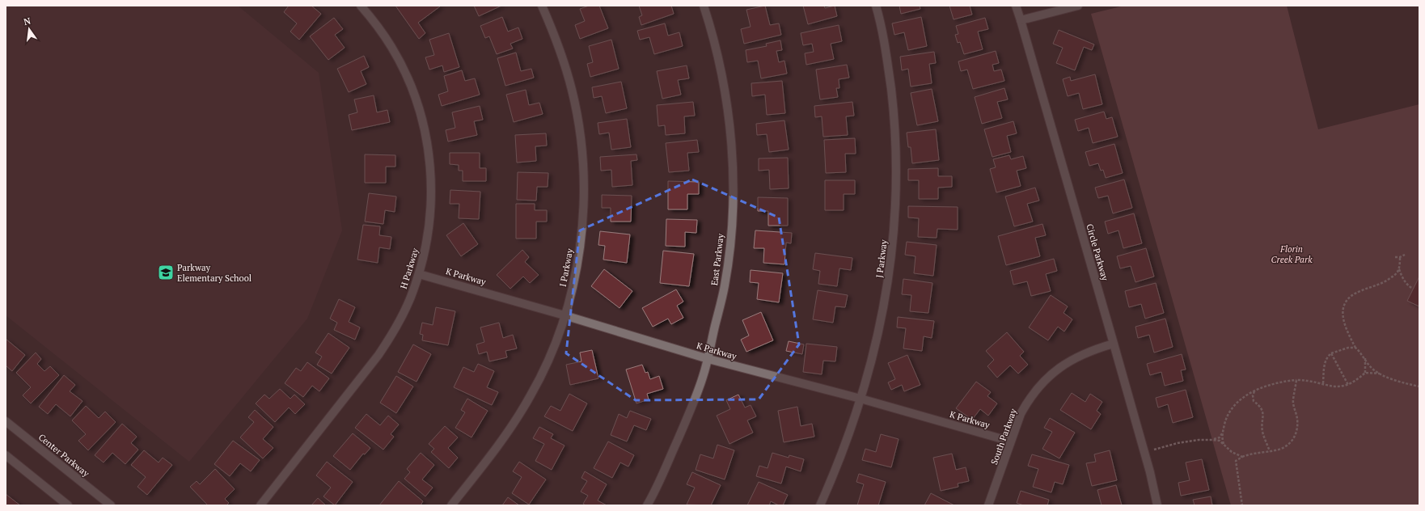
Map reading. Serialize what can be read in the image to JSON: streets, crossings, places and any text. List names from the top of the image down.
{
  "streets": {
    "street": [
      "Circle Parkway",
      "J Parkway",
      "East Parkway",
      "I Parkway",
      "H Parkway",
      "K Parkway",
      "South Parkway",
      "Center Parkway"
    ]
  },
  "crossings": [
    ["Circle Parkway", "South Parkway"],
    ["J Parkway", "K Parkway"],
    ["East Parkway", "K Parkway"],
    ["I Parkway", "K Parkway"],
    ["H Parkway", "K Parkway"],
    ["K Parkway", "South Parkway"]
  ],
  "parks": ["Florin Creek Park"],
  "places": {
    "school or university": ["Parkway Elementary School"]
  },
  "north": "top"
}
